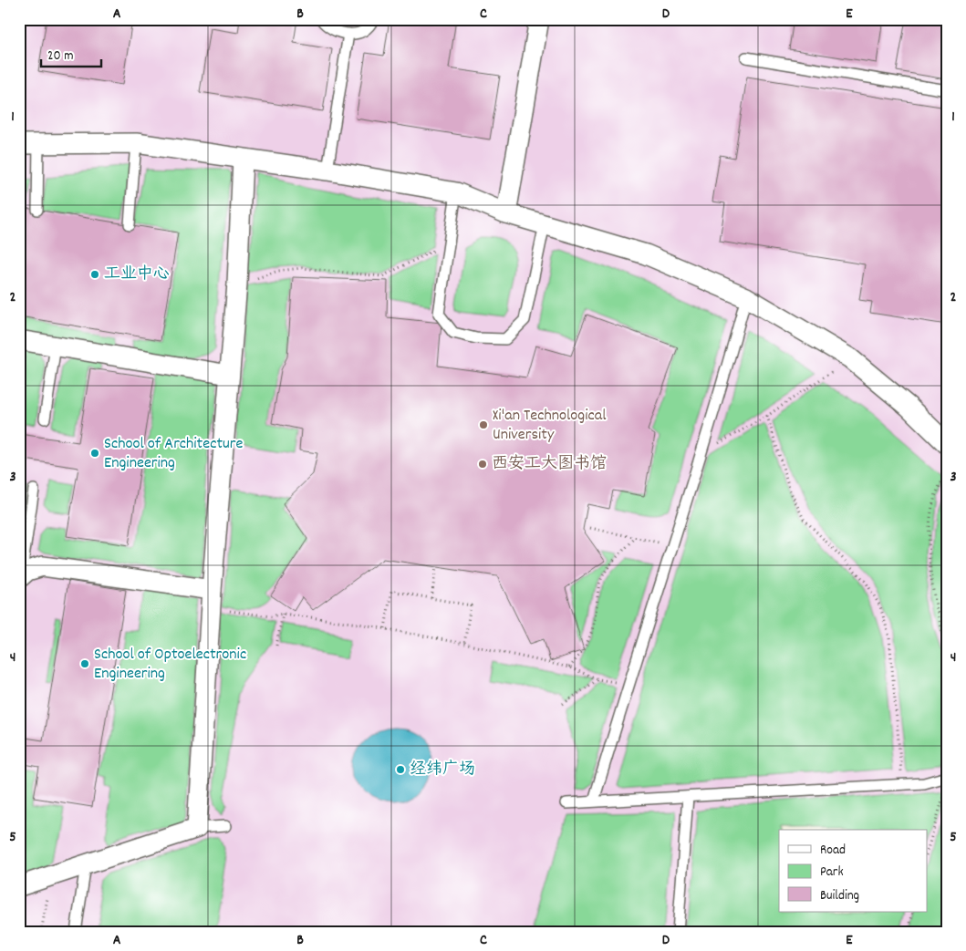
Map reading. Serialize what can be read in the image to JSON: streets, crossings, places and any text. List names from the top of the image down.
{
  "places": [
    "工业中心",
    "Xi'an Technological University",
    "School of Architecture Engineering",
    "西安工大图书馆",
    "School of Optoelectronic Engineering",
    "经纬广场"
  ],
  "legend": ["Road", "Park", "Building"],
  "scale_bar": "20 m",
  "grid": {
    "columns": [
      "A",
      "B",
      "C",
      "D",
      "E"
    ],
    "rows": [
      "1",
      "2",
      "3",
      "4",
      "5"
    ]
  }
}
